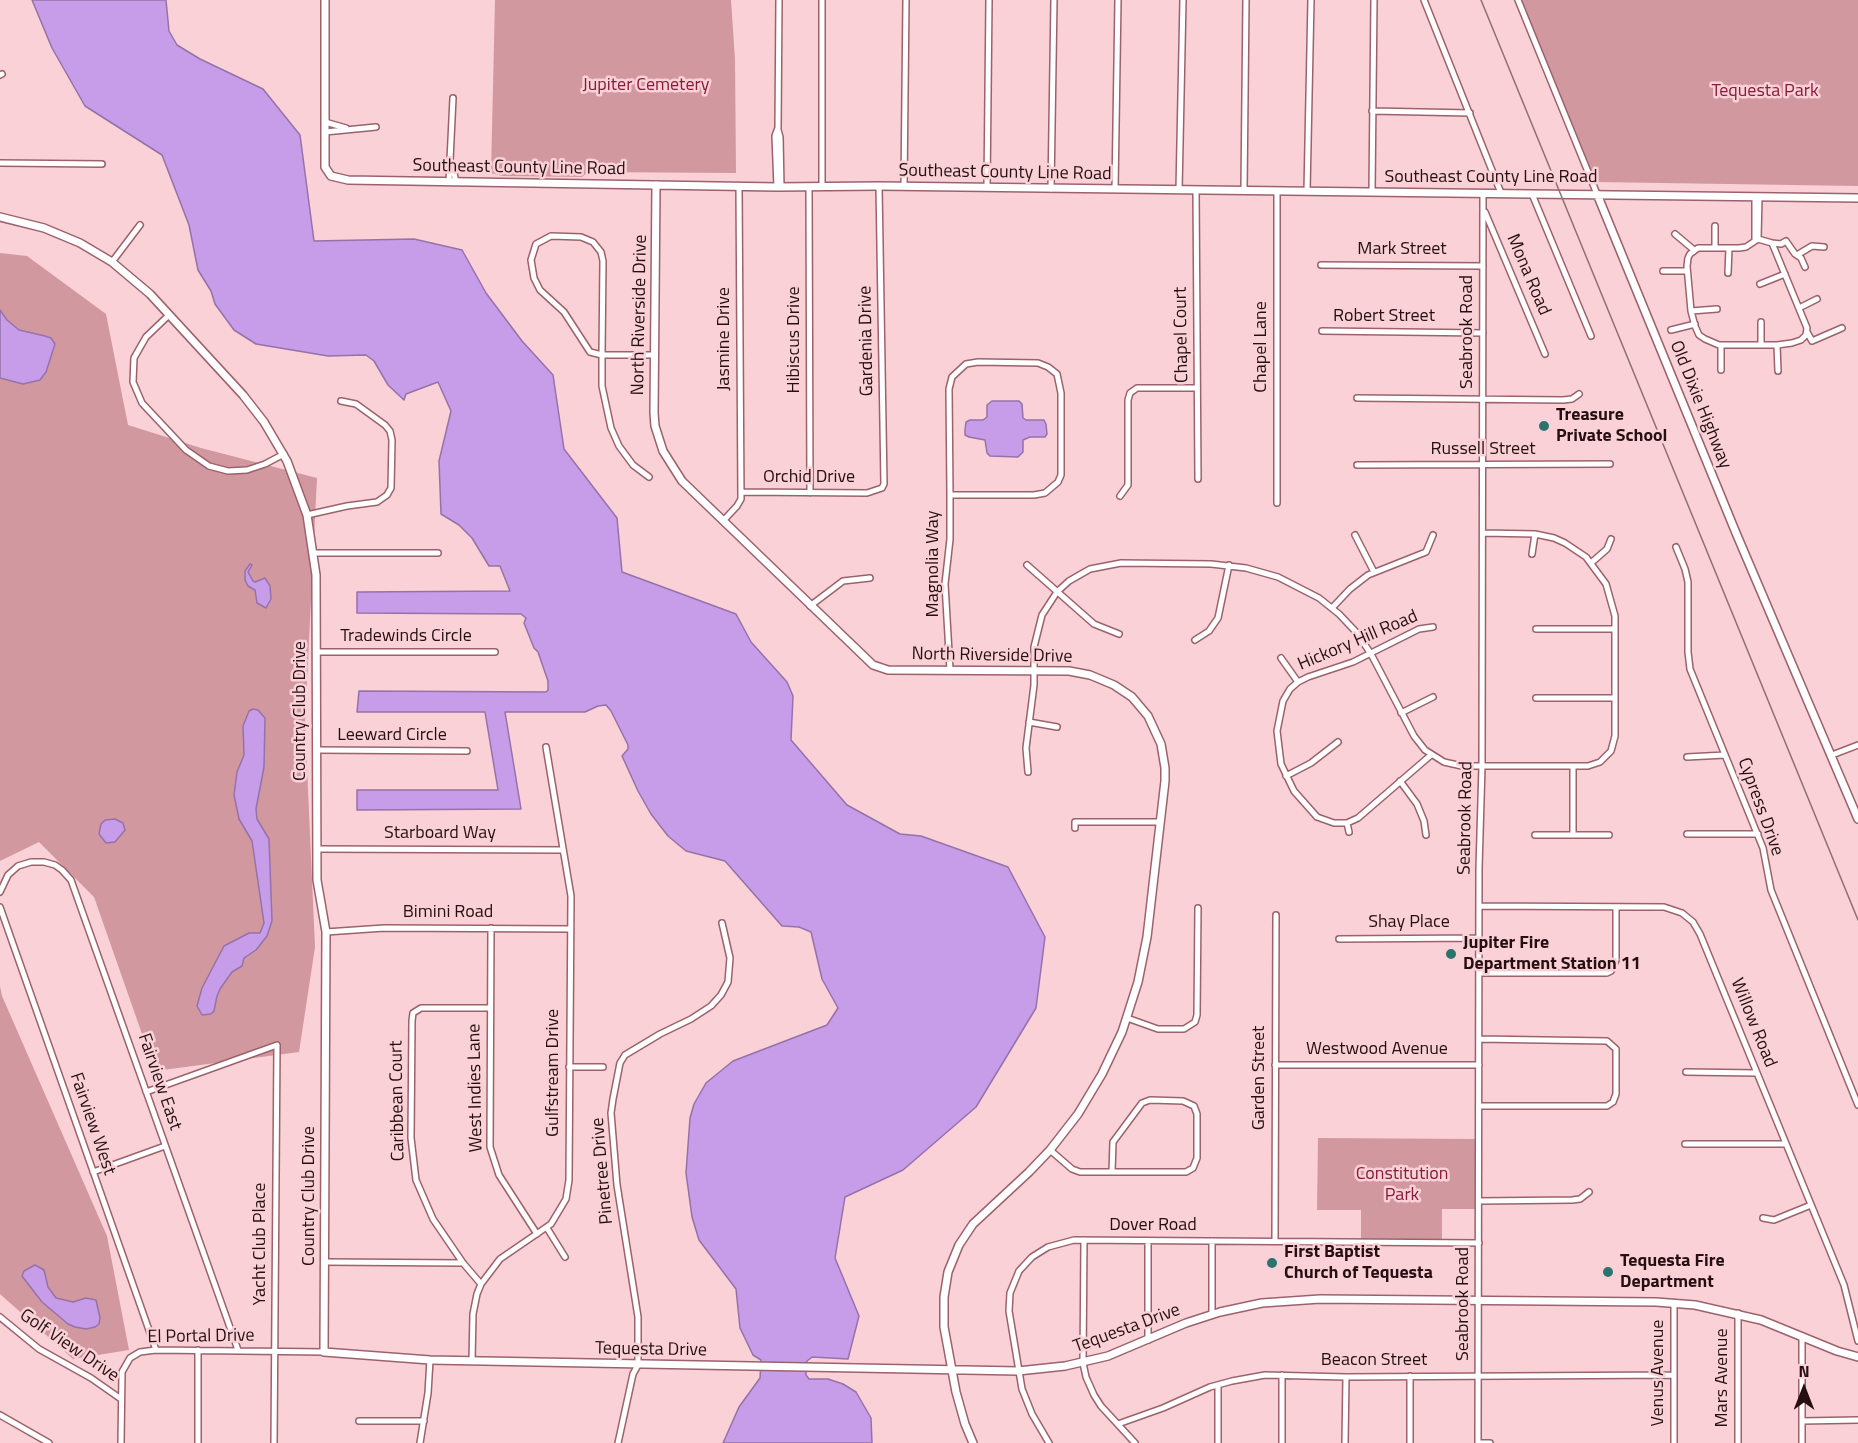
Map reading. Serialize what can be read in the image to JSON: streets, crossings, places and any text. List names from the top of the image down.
{
  "streets": {
    "street": [
      "Southeast County Line Road",
      "Mark Street",
      "Mona Road",
      "North Riverside Drive",
      "Robert Street",
      "Seabrook Road",
      "Chapel Court",
      "Jasmine Drive",
      "Hibiscus Drive",
      "Gardenia Drive",
      "Chapel Lane",
      "Old Dixie Highway",
      "Russell Street",
      "Orchid Drive",
      "Magnolia Way",
      "Tradewinds Circle",
      "Hickory Hill Road",
      "Country Club Drive",
      "Leeward Circle",
      "Cypress Drive",
      "Starboard Way",
      "Bimini Road",
      "Shay Place",
      "Willow Road",
      "Westwood Avenue",
      "Gulfstream Drive",
      "Garden Street",
      "Fairview East",
      "West Indies Lane",
      "Caribbean Court",
      "Fairview West",
      "Pinetree Drive",
      "Dover Road",
      "Yacht Club Place",
      "Tequesta Drive",
      "El Portal Drive",
      "Golf View Drive",
      "Beacon Street",
      "Venus Avenue",
      "Mars Avenue"
    ]
  },
  "crossings": [
    ["Southeast County Line Road", "North Riverside Drive"],
    ["Southeast County Line Road", "Seabrook Road"],
    ["Southeast County Line Road", "Chapel Court"],
    ["Southeast County Line Road", "Jasmine Drive"],
    ["Southeast County Line Road", "Hibiscus Drive"],
    ["Southeast County Line Road", "Gardenia Drive"],
    ["Southeast County Line Road", "Chapel Lane"],
    ["Southeast County Line Road", "Old Dixie Highway"],
    ["Mark Street", "Seabrook Road"],
    ["Mona Road", "Seabrook Road"],
    ["North Riverside Drive", "Orchid Drive"],
    ["North Riverside Drive", "Magnolia Way"],
    ["North Riverside Drive", "Tequesta Drive"],
    ["Robert Street", "Seabrook Road"],
    ["Seabrook Road", "Russell Street"],
    ["Seabrook Road", "Shay Place"],
    ["Seabrook Road", "Willow Road"],
    ["Seabrook Road", "Westwood Avenue"],
    ["Seabrook Road", "Dover Road"],
    ["Seabrook Road", "Tequesta Drive"],
    ["Seabrook Road", "Beacon Street"],
    ["Jasmine Drive", "Orchid Drive"],
    ["Hibiscus Drive", "Orchid Drive"],
    ["Gardenia Drive", "Orchid Drive"],
    ["Tradewinds Circle", "Country Club Drive"],
    ["Country Club Drive", "Leeward Circle"],
    ["Country Club Drive", "Starboard Way"],
    ["Country Club Drive", "Bimini Road"],
    ["Country Club Drive", "Tequesta Drive"],
    ["Country Club Drive", "El Portal Drive"],
    ["Starboard Way", "Gulfstream Drive"],
    ["Bimini Road", "Gulfstream Drive"],
    ["Bimini Road", "West Indies Lane"],
    ["Westwood Avenue", "Garden Street"],
    ["Gulfstream Drive", "West Indies Lane"],
    ["Gulfstream Drive", "Caribbean Court"],
    ["Gulfstream Drive", "Tequesta Drive"],
    ["Garden Street", "Dover Road"],
    ["Fairview East", "Yacht Club Place"],
    ["Fairview East", "El Portal Drive"],
    ["West Indies Lane", "Caribbean Court"],
    ["Fairview West", "El Portal Drive"],
    ["Pinetree Drive", "Tequesta Drive"],
    ["Dover Road", "Tequesta Drive"],
    ["Yacht Club Place", "El Portal Drive"],
    ["Tequesta Drive", "El Portal Drive"],
    ["Tequesta Drive", "Venus Avenue"],
    ["Tequesta Drive", "Mars Avenue"],
    ["El Portal Drive", "Golf View Drive"],
    ["Beacon Street", "Venus Avenue"]
  ],
  "parks": ["Jupiter Cemetery", "Tequesta Park", "Constitution Park"],
  "places": [
    "Treasure Private School",
    "Jupiter Fire Department Station 11",
    "First Baptist Church of Tequesta",
    "Tequesta Fire Department"
  ],
  "north": "top"
}
